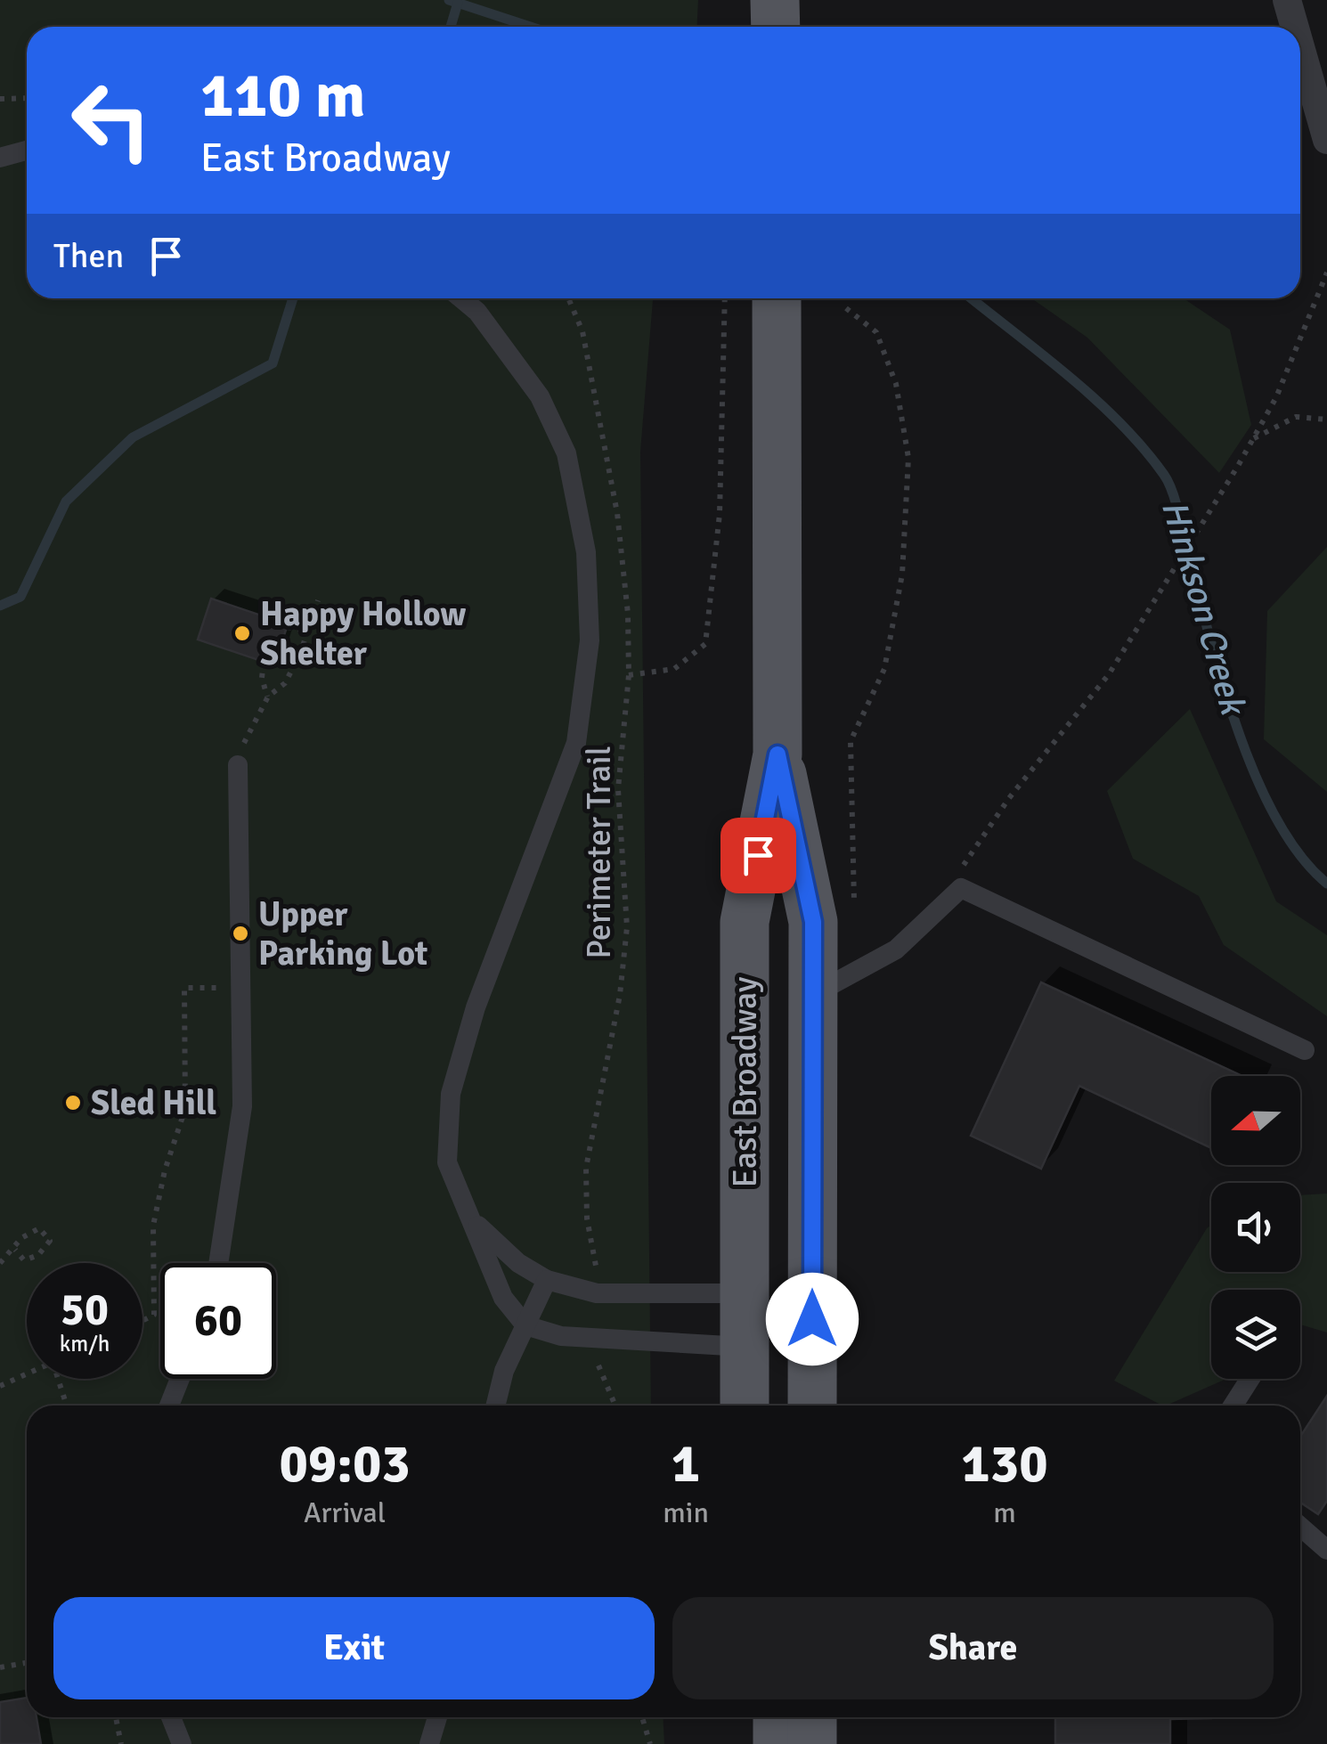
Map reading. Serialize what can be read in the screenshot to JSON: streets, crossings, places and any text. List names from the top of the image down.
{
  "streets": {
    "main road": ["East Broadway"],
    "path": ["Perimeter Trail"]
  },
  "water": ["Hinkson Creek"],
  "places": ["Happy Hollow Shelter", "Upper Parking Lot", "Sled Hill"],
  "north": "left",
  "page": {
    "turn": ["110 m", "East Broadway"],
    "then": "Then",
    "speed": "50 km/h",
    "limit": "60",
    "eta": [
      "09:03",
      "Arrival",
      "1",
      "min",
      "130",
      "m"
    ],
    "buttons": ["Exit", "Share"]
  }
}
